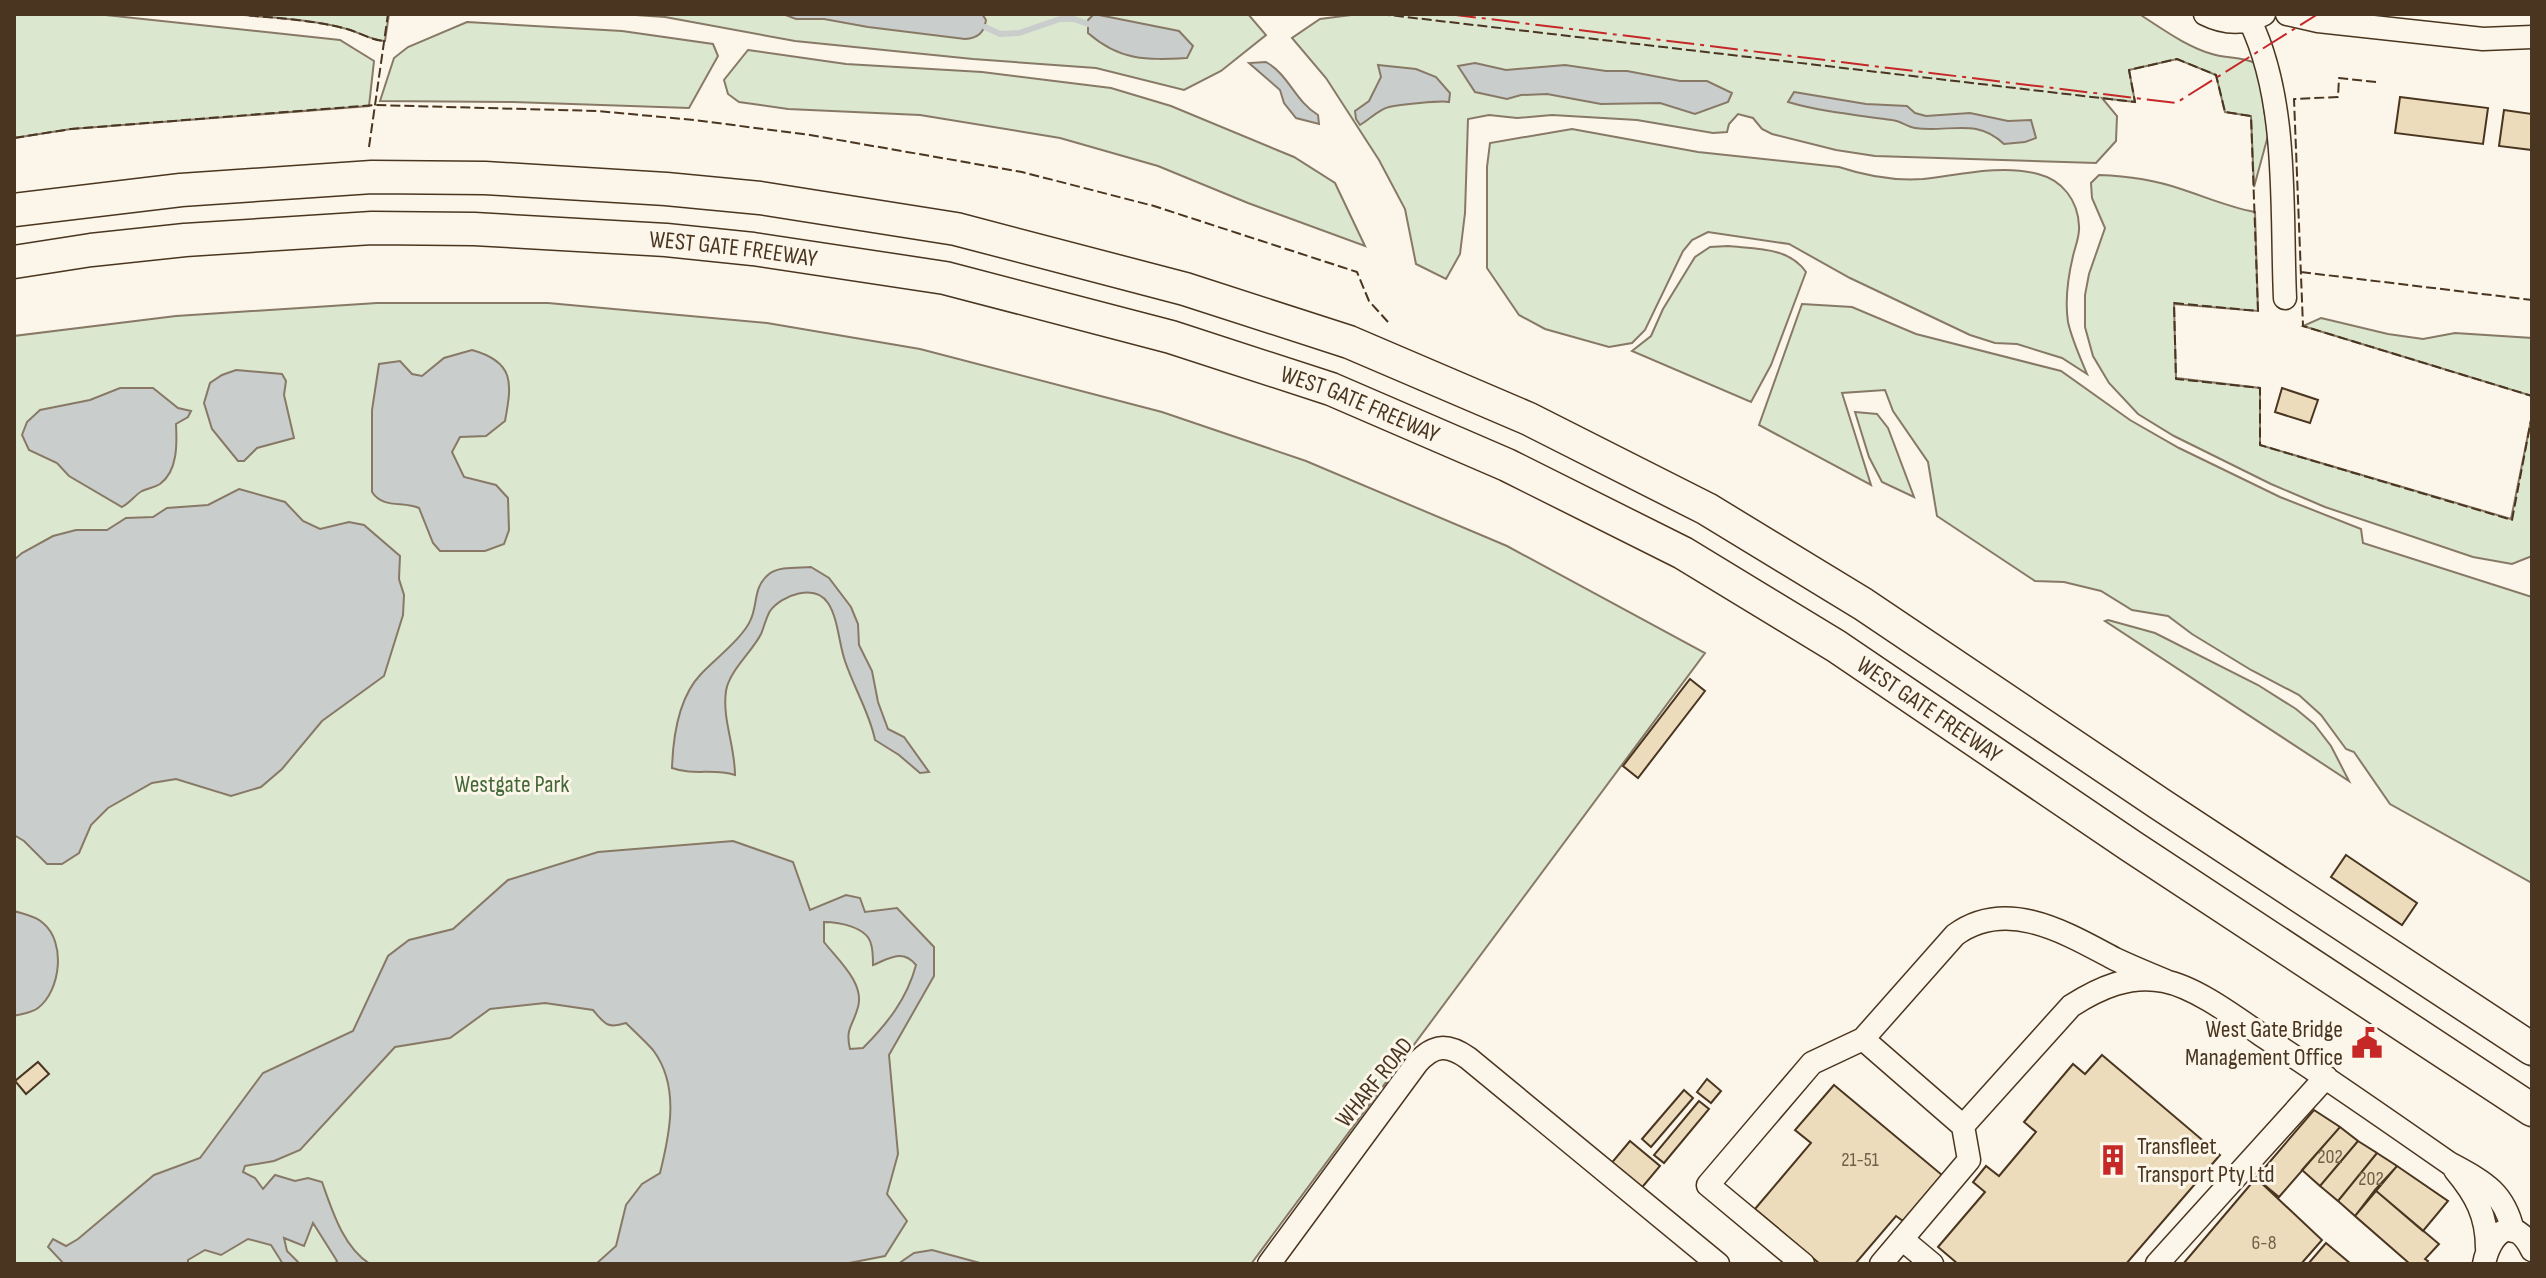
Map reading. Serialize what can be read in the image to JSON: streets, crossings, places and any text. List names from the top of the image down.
{
  "streets": {
    "highway": ["WEST GATE FREEWAY"],
    "street": ["WHARF ROAD"]
  },
  "parks": ["Westgate Park"],
  "places": {
    "public building": ["West Gate Bridge Management Office"],
    "building": ["Transfleet Transport Pty Ltd"]
  },
  "house_numbers": [
    "202",
    "21-51",
    "202",
    "6-8"
  ]
}
